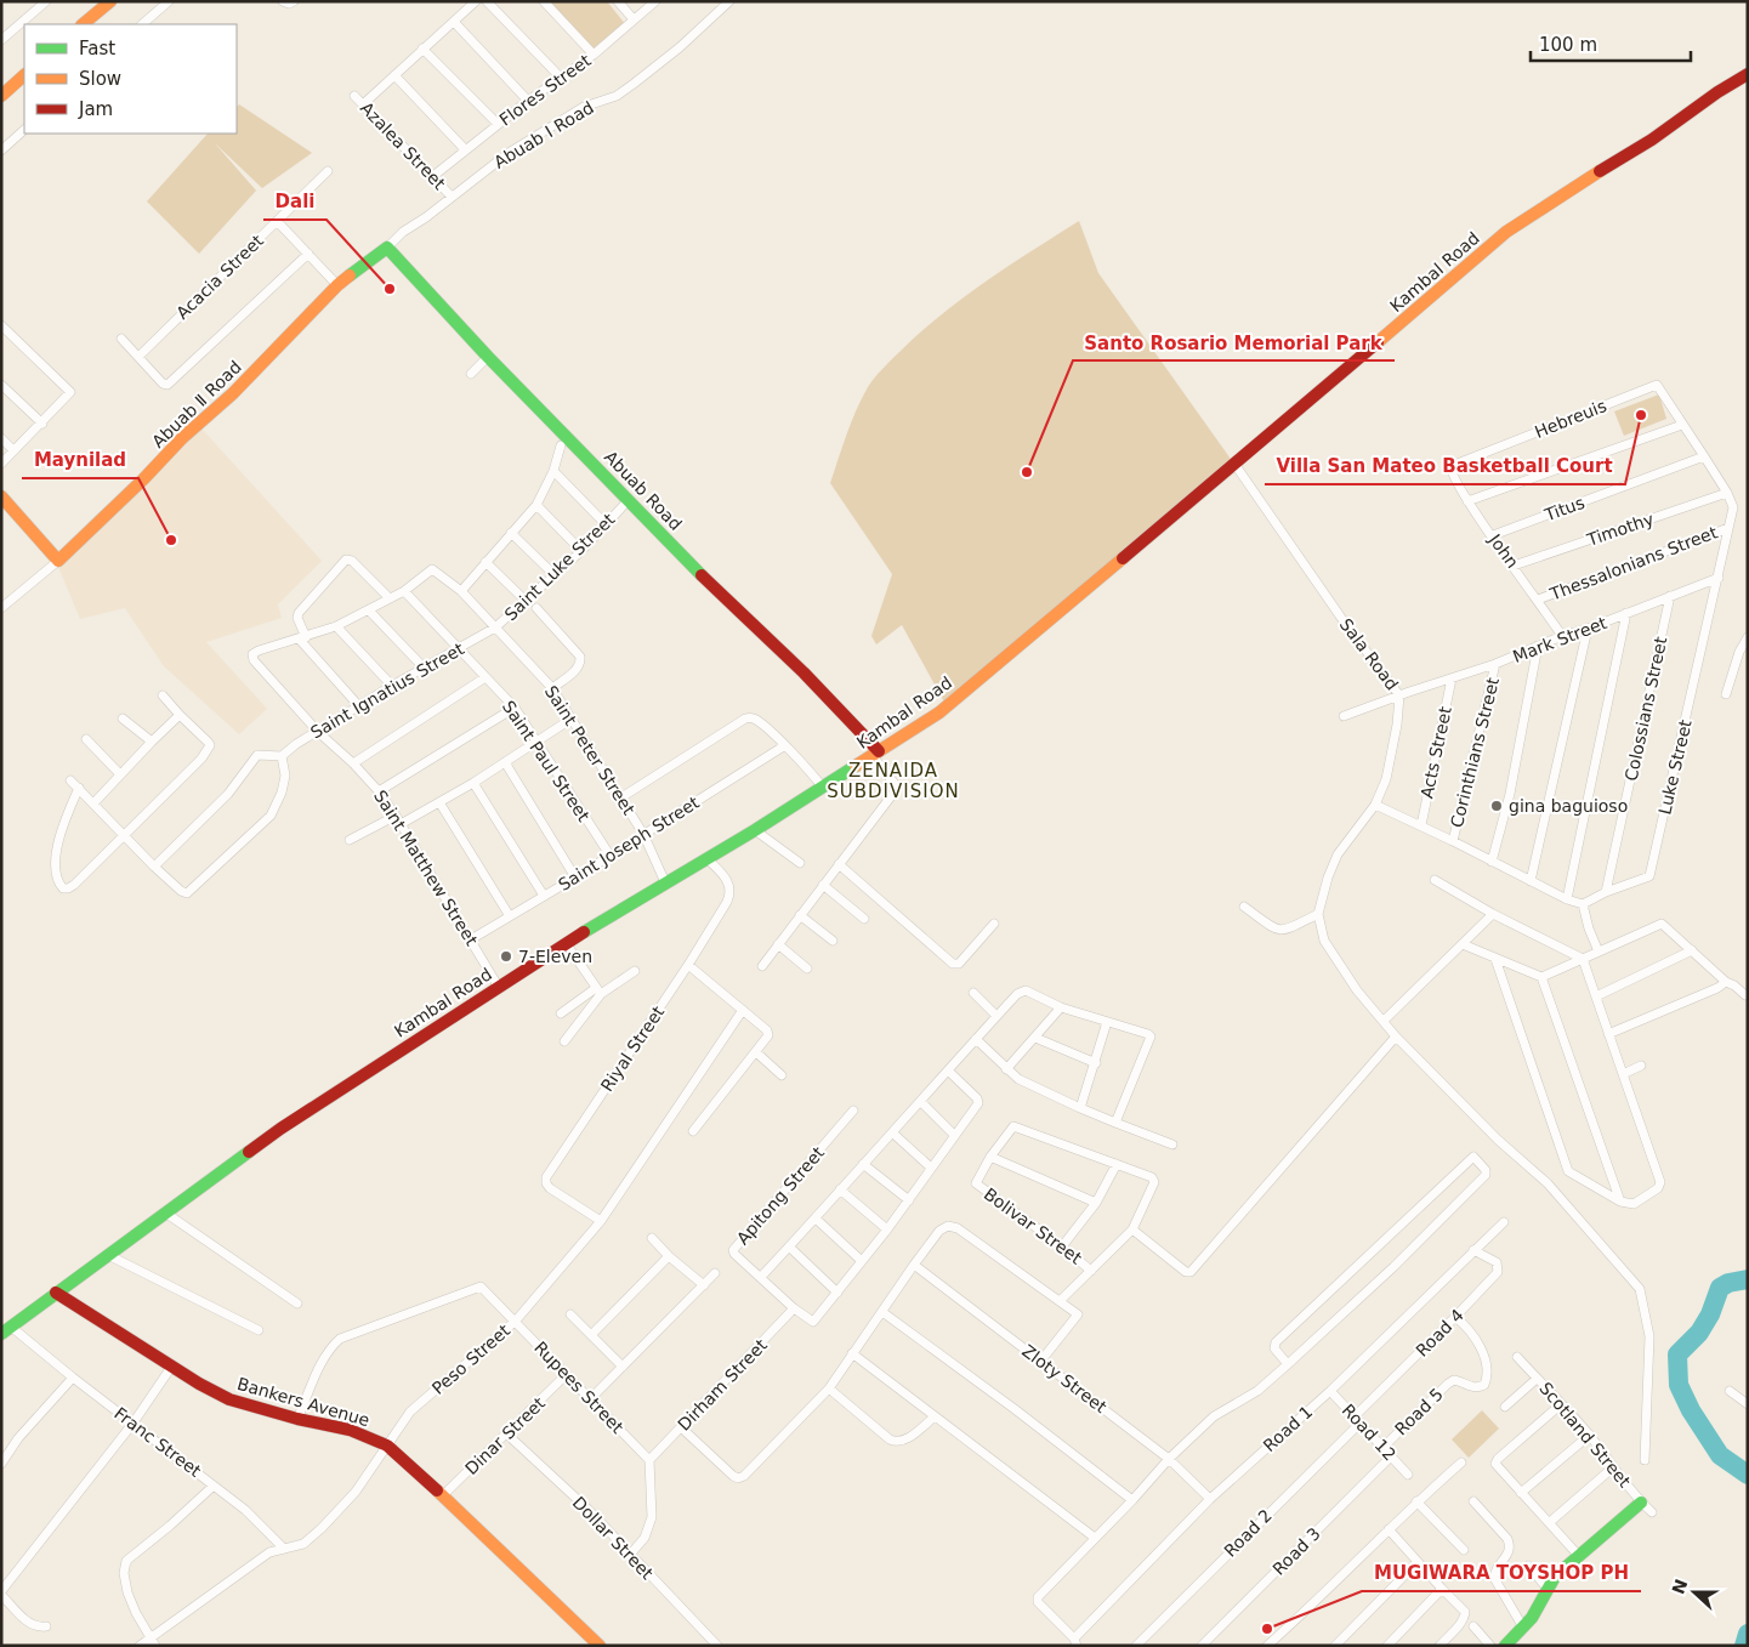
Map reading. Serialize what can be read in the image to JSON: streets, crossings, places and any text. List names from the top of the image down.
{
  "streets": {
    "street": [
      "Flores Street",
      "Abuab Ⅰ Road",
      "Azalea Street",
      "Kambal Road",
      "Acacia Street",
      "Abuab Ⅱ Road",
      "Hebreuis",
      "Abuab Road",
      "Titus",
      "Timothy",
      "John",
      "Thessalonians Street",
      "Saint Luke Street",
      "Mark Street",
      "Sala Road",
      "Saint Ignatius Street",
      "Colossians Street",
      "Saint Peter Street",
      "Acts Street",
      "Corinthians Street",
      "Saint Paul Street",
      "Luke Street",
      "Saint Joseph Street",
      "Saint Matthew Street",
      "Riyal Street",
      "Apitong Street",
      "Bolivar Street",
      "Road 4",
      "Peso Street",
      "Zloty Street",
      "Dirham Street",
      "Rupees Street",
      "Bankers Avenue",
      "Road 5",
      "Road 1",
      "Road 12",
      "Scotland Street",
      "Dinar Street",
      "Franc Street",
      "Road 2",
      "Dollar Street",
      "Road 3"
    ]
  },
  "crossings": [
    ["Flores Street", "Azalea Street"],
    ["Abuab Ⅰ Road", "Azalea Street"],
    ["Abuab Ⅰ Road", "Abuab Ⅱ Road"],
    ["Abuab Ⅰ Road", "Abuab Road"],
    ["Kambal Road", "Abuab Road"],
    ["Kambal Road", "Sala Road"],
    ["Kambal Road", "Saint Peter Street"],
    ["Kambal Road", "Saint Matthew Street"],
    ["Kambal Road", "Riyal Street"],
    ["Kambal Road", "Bankers Avenue"],
    ["Kambal Road", "Franc Street"],
    ["Abuab Ⅱ Road", "Abuab Road"],
    ["Hebreuis", "John"],
    ["Hebreuis", "Luke Street"],
    ["Titus", "John"],
    ["Titus", "Luke Street"],
    ["Timothy", "John"],
    ["Timothy", "Luke Street"],
    ["John", "Thessalonians Street"],
    ["John", "Mark Street"],
    ["Thessalonians Street", "Luke Street"],
    ["Saint Luke Street", "Saint Ignatius Street"],
    ["Saint Luke Street", "Saint Peter Street"],
    ["Mark Street", "Sala Road"],
    ["Mark Street", "Colossians Street"],
    ["Mark Street", "Acts Street"],
    ["Mark Street", "Corinthians Street"],
    ["Mark Street", "Luke Street"],
    ["Saint Ignatius Street", "Saint Peter Street"],
    ["Saint Ignatius Street", "Saint Paul Street"],
    ["Saint Ignatius Street", "Saint Matthew Street"],
    ["Colossians Street", "Luke Street"],
    ["Saint Peter Street", "Saint Paul Street"],
    ["Saint Peter Street", "Saint Joseph Street"],
    ["Saint Paul Street", "Saint Joseph Street"],
    ["Saint Joseph Street", "Saint Matthew Street"],
    ["Riyal Street", "Peso Street"],
    ["Road 4", "Road 5"],
    ["Road 4", "Road 1"],
    ["Road 4", "Road 12"],
    ["Road 4", "Road 2"],
    ["Peso Street", "Rupees Street"],
    ["Peso Street", "Bankers Avenue"],
    ["Peso Street", "Franc Street"],
    ["Zloty Street", "Road 1"],
    ["Dirham Street", "Rupees Street"],
    ["Rupees Street", "Bankers Avenue"],
    ["Rupees Street", "Dinar Street"],
    ["Bankers Avenue", "Dinar Street"],
    ["Road 5", "Road 12"],
    ["Road 1", "Road 12"],
    ["Road 12", "Road 2"],
    ["Road 12", "Road 3"],
    ["Dinar Street", "Dollar Street"]
  ],
  "districts": ["ZENAIDA SUBDIVISION"],
  "places": [
    "Dali",
    "Villa San Mateo Basketball Court",
    "Santo Rosario Memorial Park",
    "Maynilad",
    "gina baguioso",
    "7-Eleven",
    "MUGIWARA TOYSHOP PH"
  ],
  "legend": ["Fast", "Slow", "Jam"],
  "scale_bar": "100 m",
  "north": "left"
}
